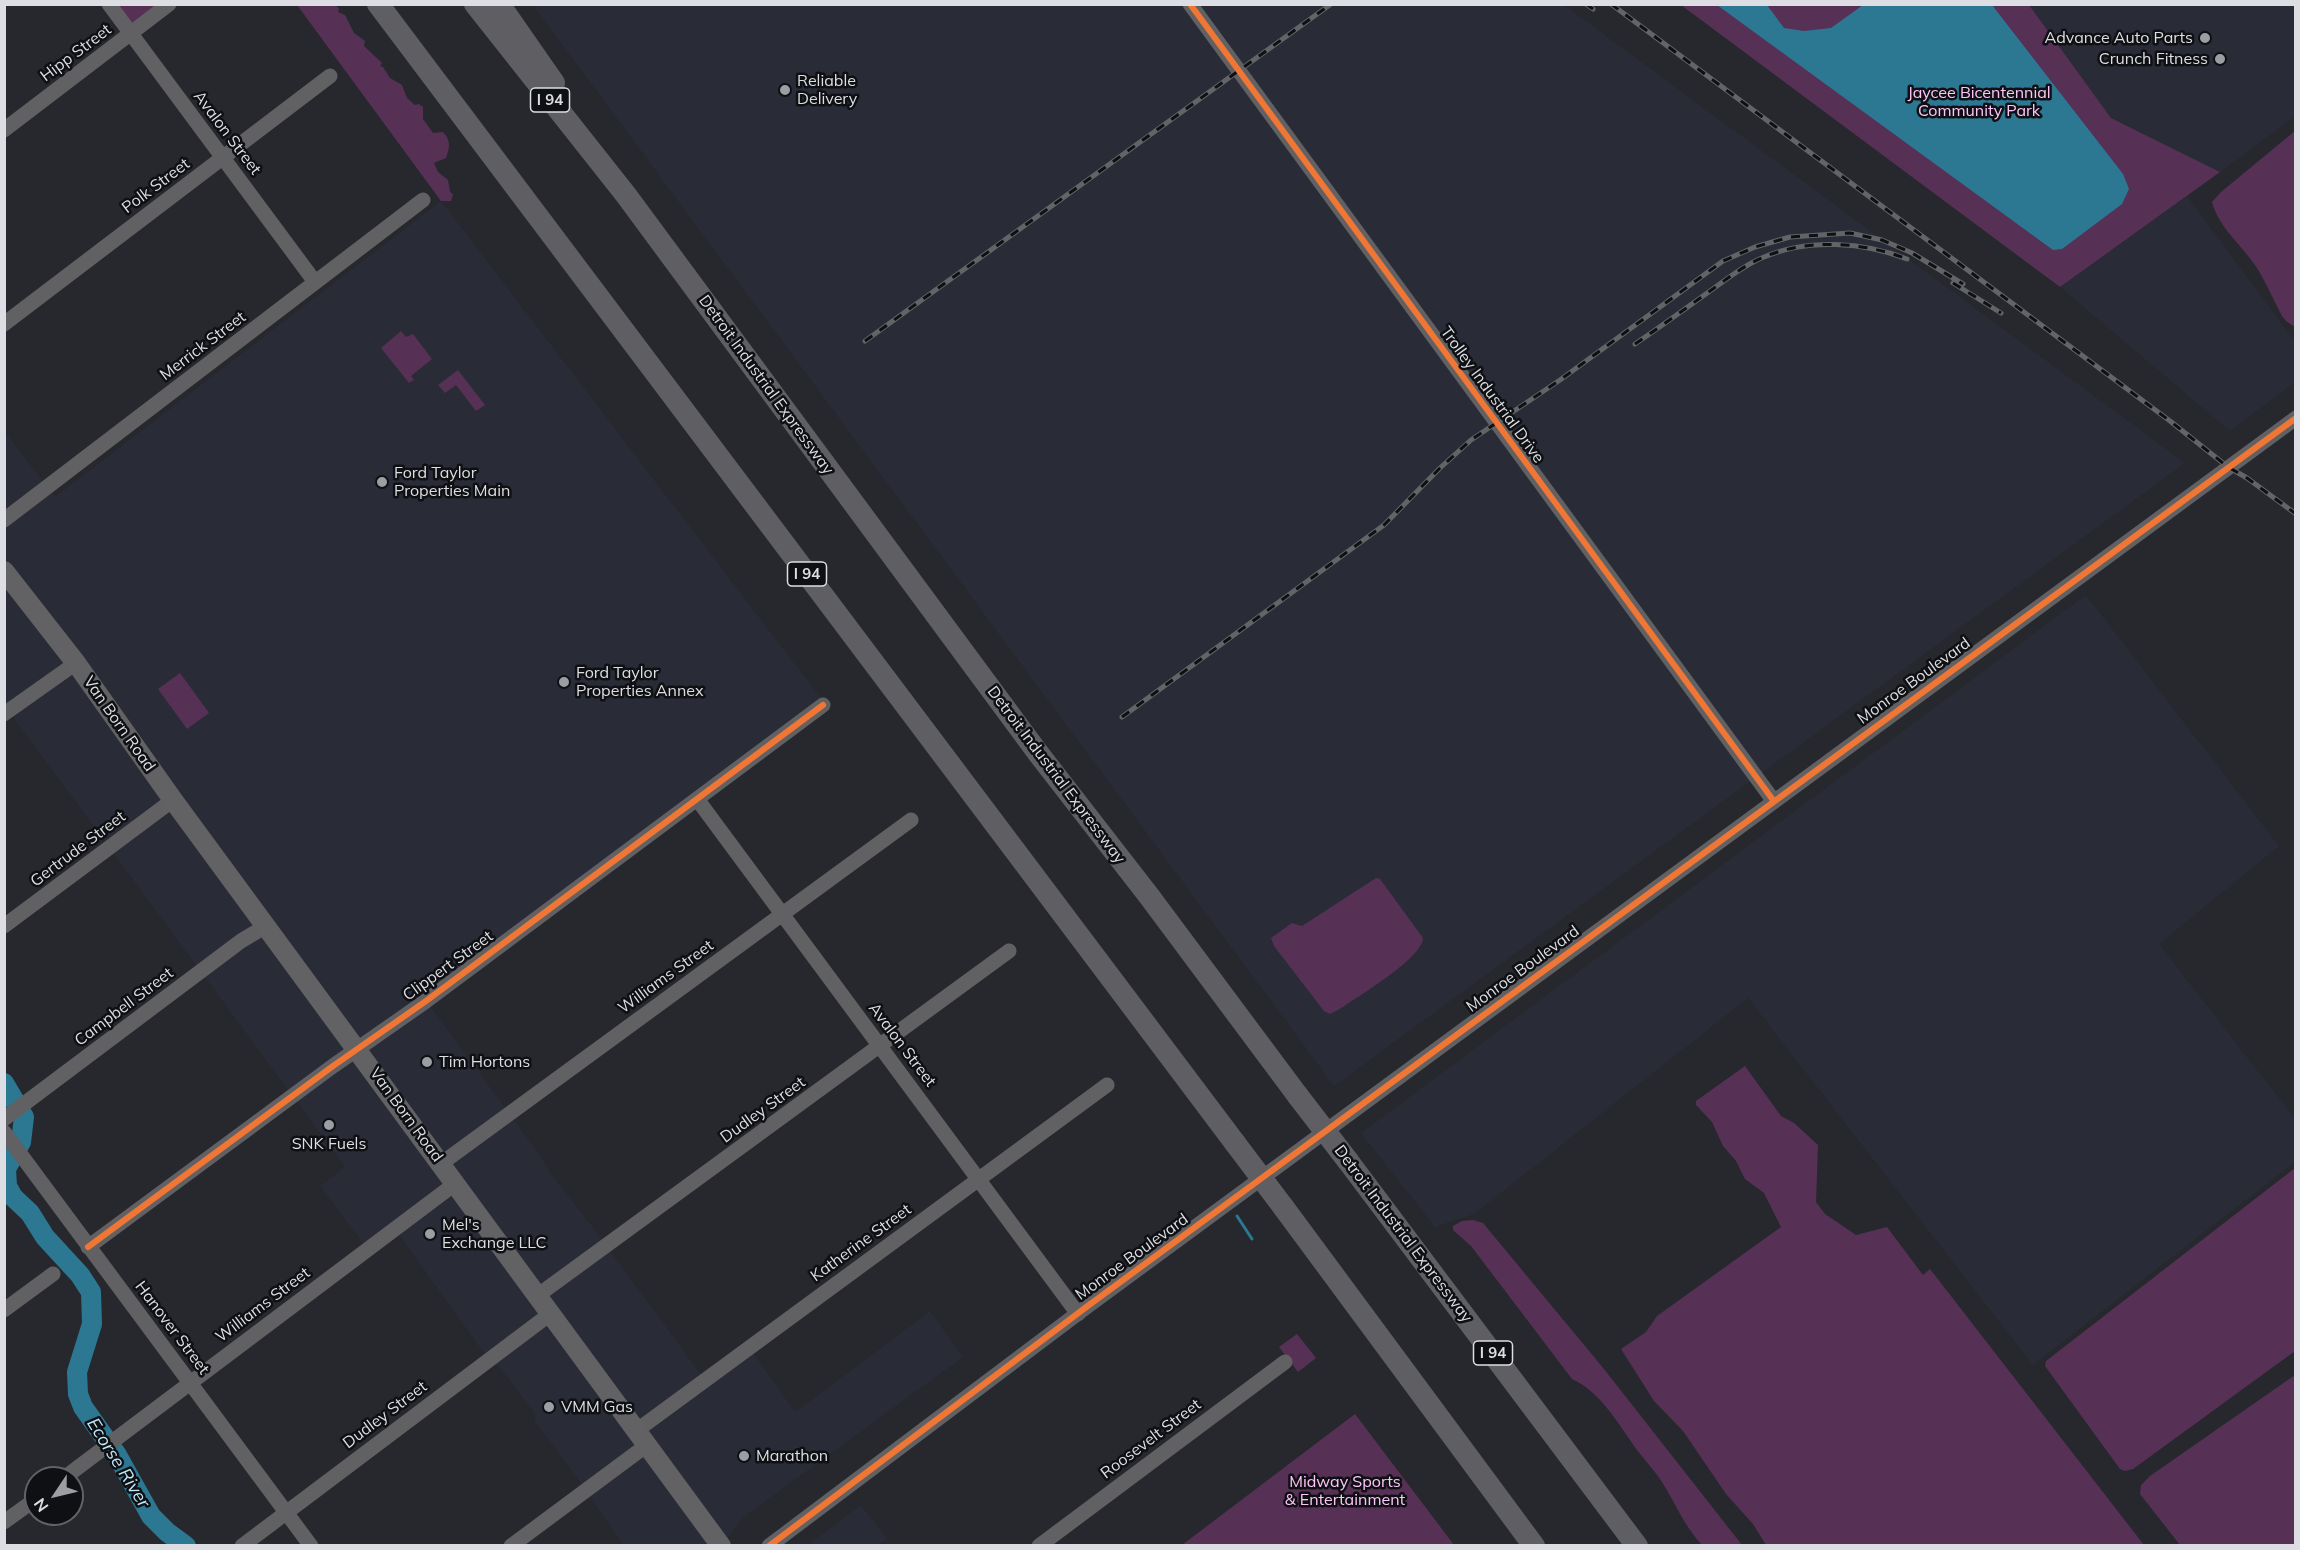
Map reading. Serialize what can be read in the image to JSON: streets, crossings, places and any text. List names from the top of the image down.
{
  "streets": {
    "highway": ["I 94", "Detroit Industrial Expressway"],
    "main road": ["Van Born Road"],
    "street": [
      "Hipp Street",
      "Avalon Street",
      "Polk Street",
      "Merrick Street",
      "Trolley Industrial Drive",
      "Monroe Boulevard",
      "Gertrude Street",
      "Clippert Street",
      "Williams Street",
      "Campbell Street",
      "Dudley Street",
      "Katherine Street",
      "Hanover Street",
      "Roosevelt Street"
    ]
  },
  "crossings": [
    ["Hipp Street", "Avalon Street"],
    ["Avalon Street", "Polk Street"],
    ["Avalon Street", "Merrick Street"],
    ["Avalon Street", "Monroe Boulevard"],
    ["Avalon Street", "Clippert Street"],
    ["Avalon Street", "Williams Street"],
    ["Avalon Street", "Dudley Street"],
    ["Avalon Street", "Katherine Street"],
    ["Trolley Industrial Drive", "Monroe Boulevard"],
    ["Van Born Road", "Gertrude Street"],
    ["Van Born Road", "Clippert Street"],
    ["Van Born Road", "Williams Street"],
    ["Van Born Road", "Campbell Street"],
    ["Van Born Road", "Dudley Street"],
    ["Van Born Road", "Katherine Street"],
    ["Clippert Street", "Hanover Street"],
    ["Williams Street", "Hanover Street"],
    ["Dudley Street", "Hanover Street"]
  ],
  "water": ["Ecorse River"],
  "parks": ["Jaycee Bicentennial Community Park", "Midway Sports & Entertainment"],
  "places": [
    "Advance Auto Parts",
    "Crunch Fitness",
    "Reliable Delivery",
    "Ford Taylor Properties Main",
    "Ford Taylor Properties Annex",
    "Tim Hortons",
    "SNK Fuels",
    "Mel's Exchange LLC",
    "VMM Gas",
    "Marathon"
  ],
  "north": "bottom left"
}
